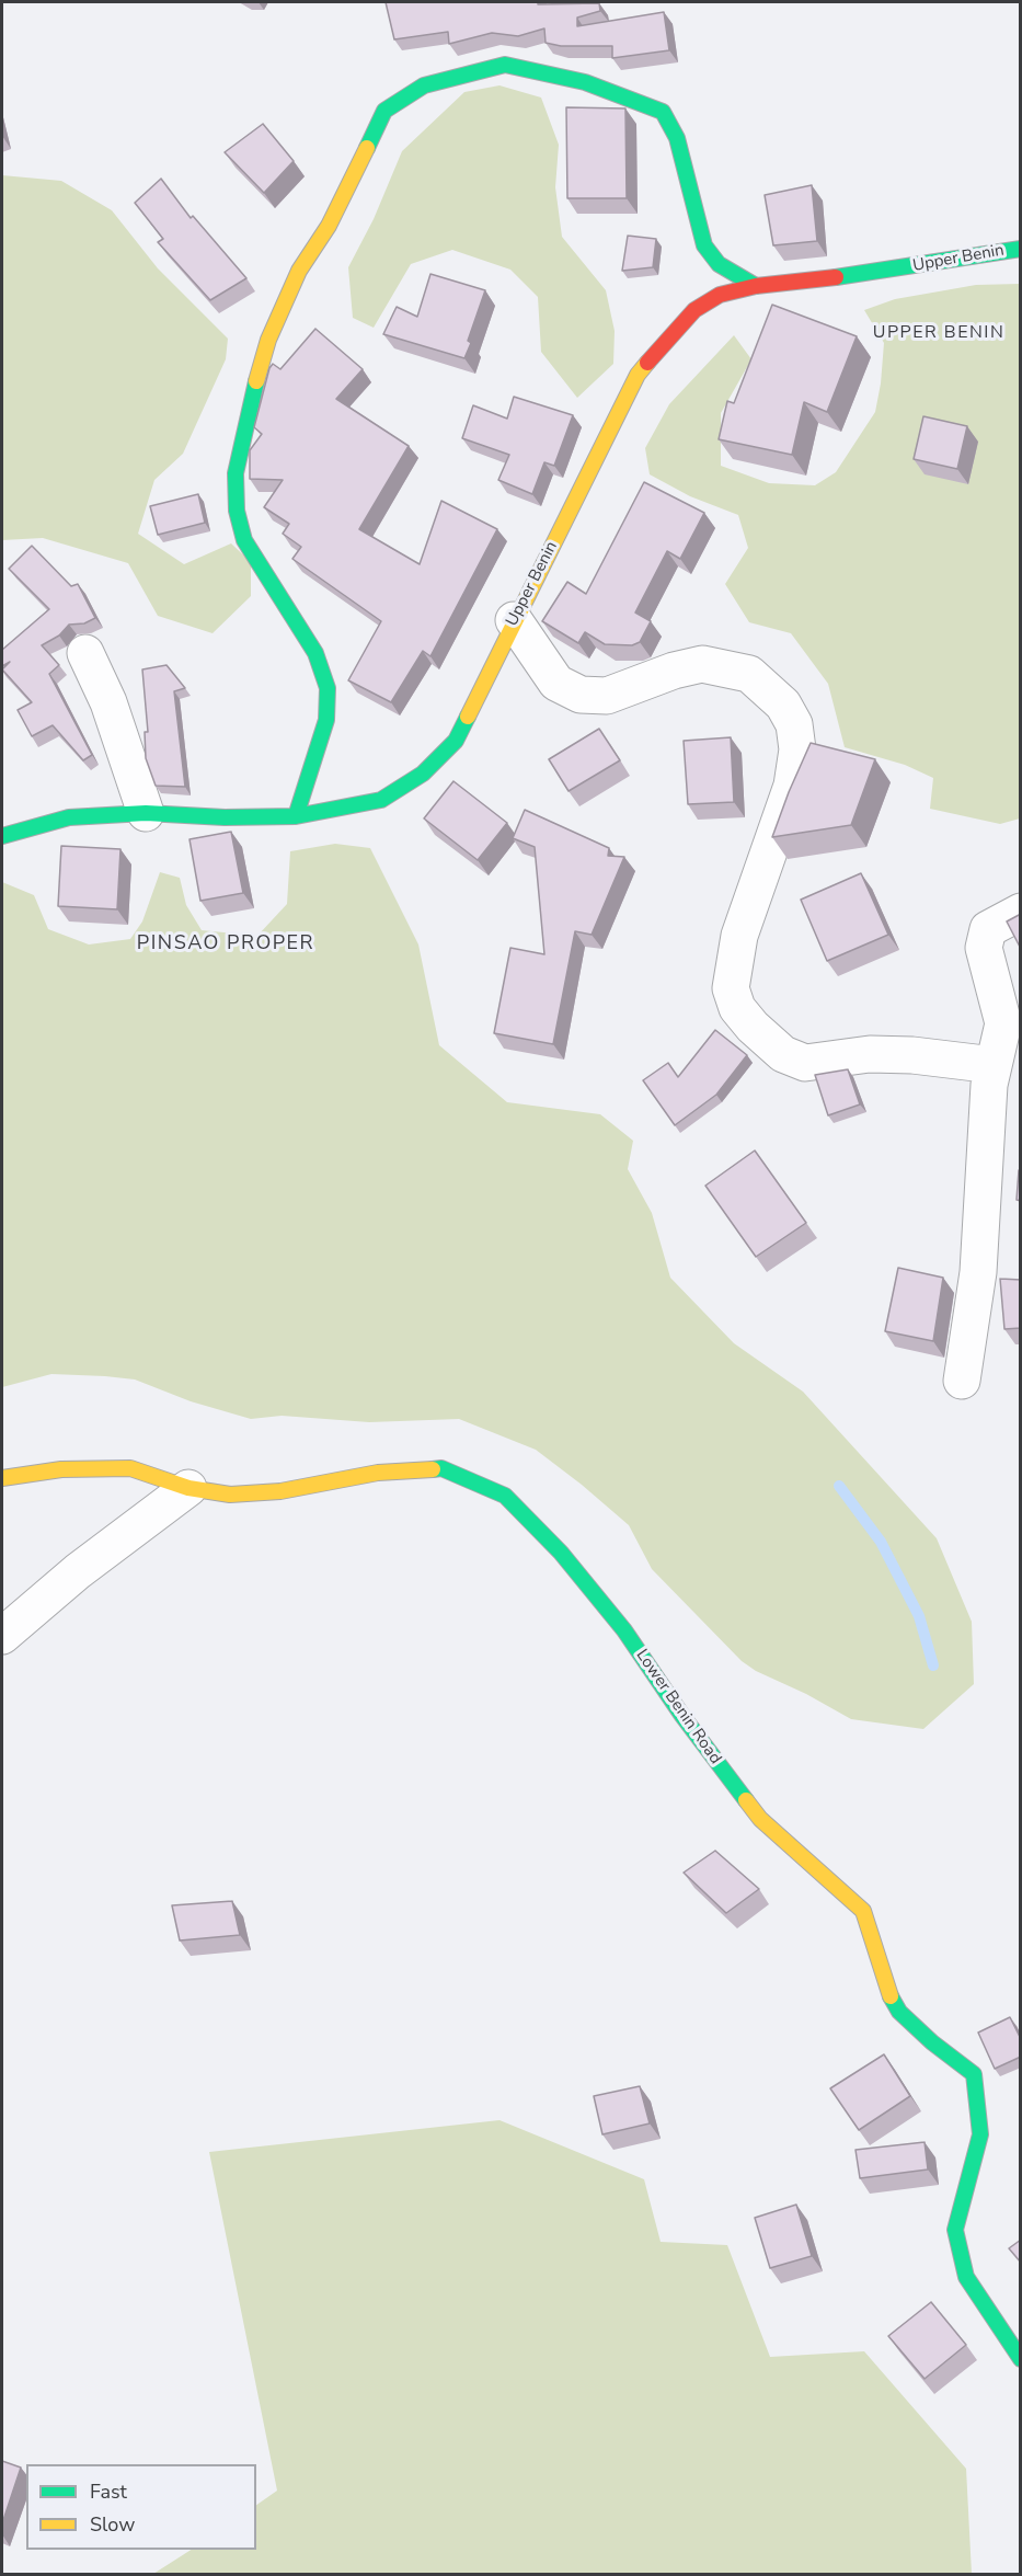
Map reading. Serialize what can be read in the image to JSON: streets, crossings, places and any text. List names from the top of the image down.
{
  "streets": {
    "street": ["Upper Benin", "Lower Benin Road"]
  },
  "districts": ["UPPER BENIN", "PINSAO PROPER"],
  "legend": ["Fast", "Slow"]
}
